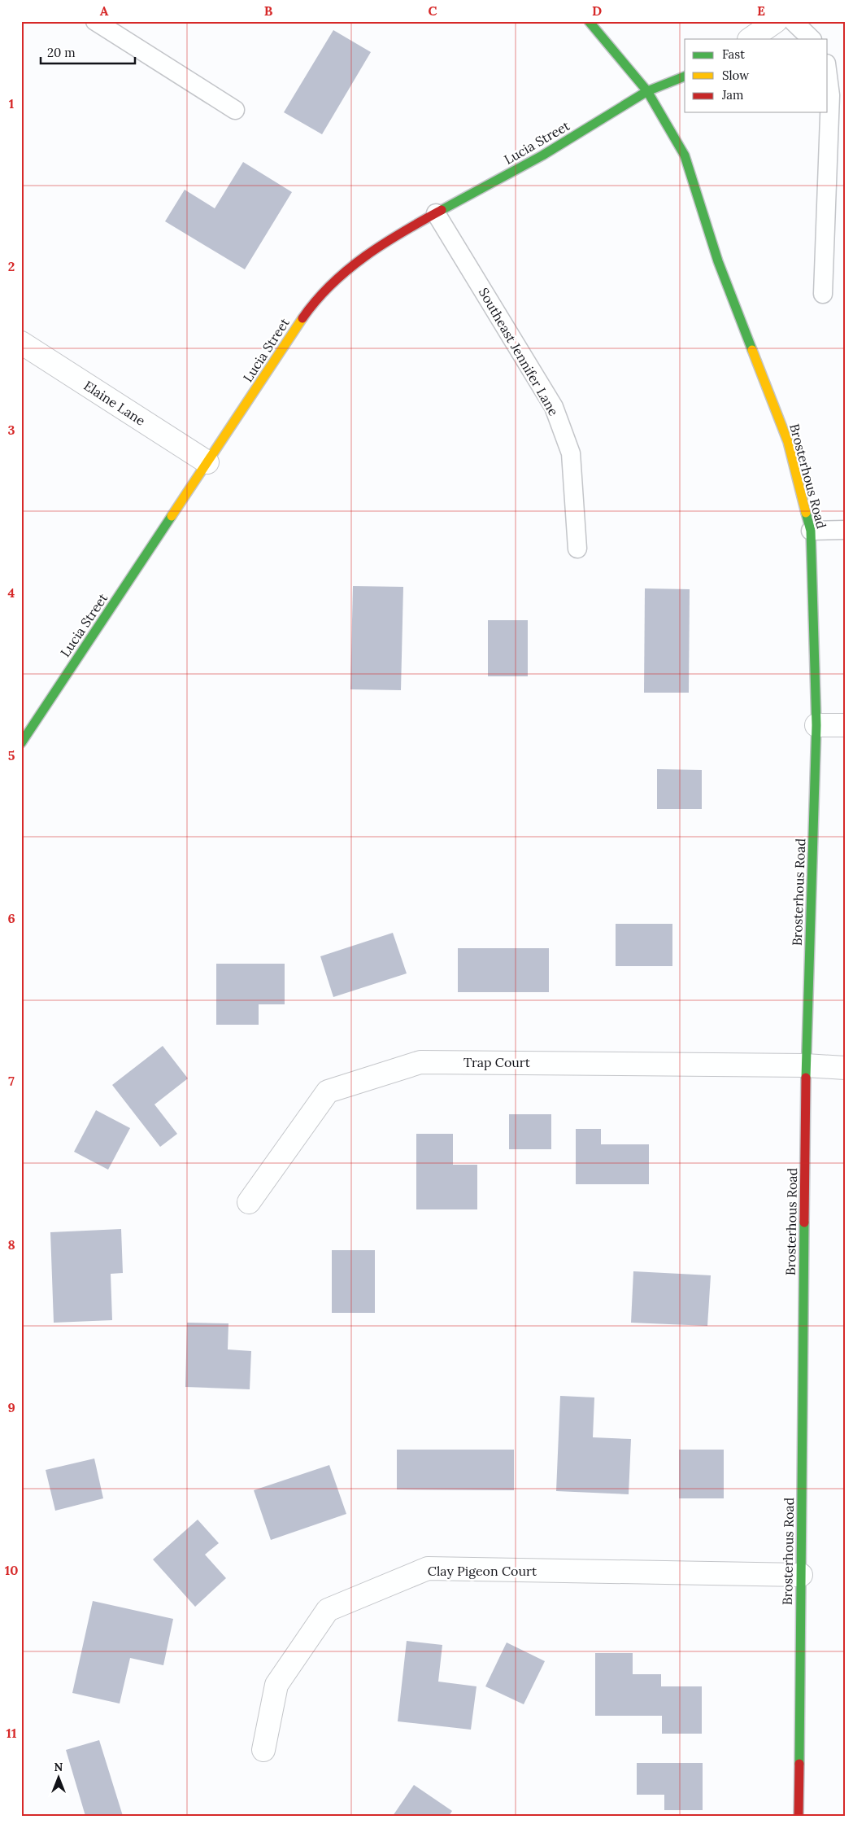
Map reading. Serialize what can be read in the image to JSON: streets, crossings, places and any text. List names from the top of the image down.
{
  "streets": {
    "street": [
      "Lucia Street",
      "Elaine Lane",
      "Brosterhous Road",
      "Trap Court",
      "Clay Pigeon Court"
    ],
    "lane": ["Southeast Jennifer Lane"]
  },
  "crossings": [
    ["Lucia Street", "Southeast Jennifer Lane"],
    ["Lucia Street", "Elaine Lane"],
    ["Lucia Street", "Brosterhous Road"],
    ["Brosterhous Road", "Trap Court"],
    ["Brosterhous Road", "Clay Pigeon Court"]
  ],
  "legend": ["Fast", "Slow", "Jam"],
  "scale_bar": "20 m",
  "north": "top",
  "grid": {
    "columns": [
      "A",
      "B",
      "C",
      "D",
      "E"
    ],
    "rows": [
      "1",
      "2",
      "3",
      "4",
      "5",
      "6",
      "7",
      "8",
      "9",
      "10",
      "11"
    ]
  }
}
